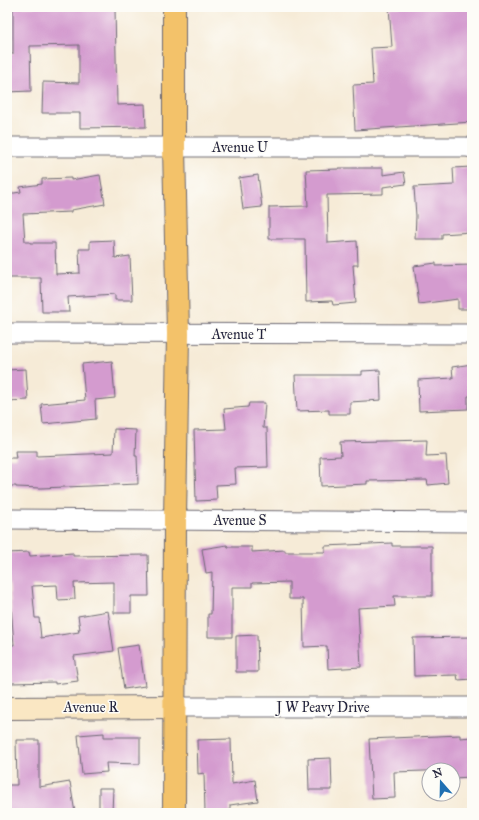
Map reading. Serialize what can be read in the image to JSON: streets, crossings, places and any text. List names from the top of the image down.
{
  "streets": {
    "street": [
      "Avenue U",
      "Avenue T",
      "Avenue S",
      "Avenue R",
      "J W Peavy Drive"
    ]
  },
  "crossings": [
    ["Avenue R", "J W Peavy Drive"]
  ],
  "north": "top"
}
